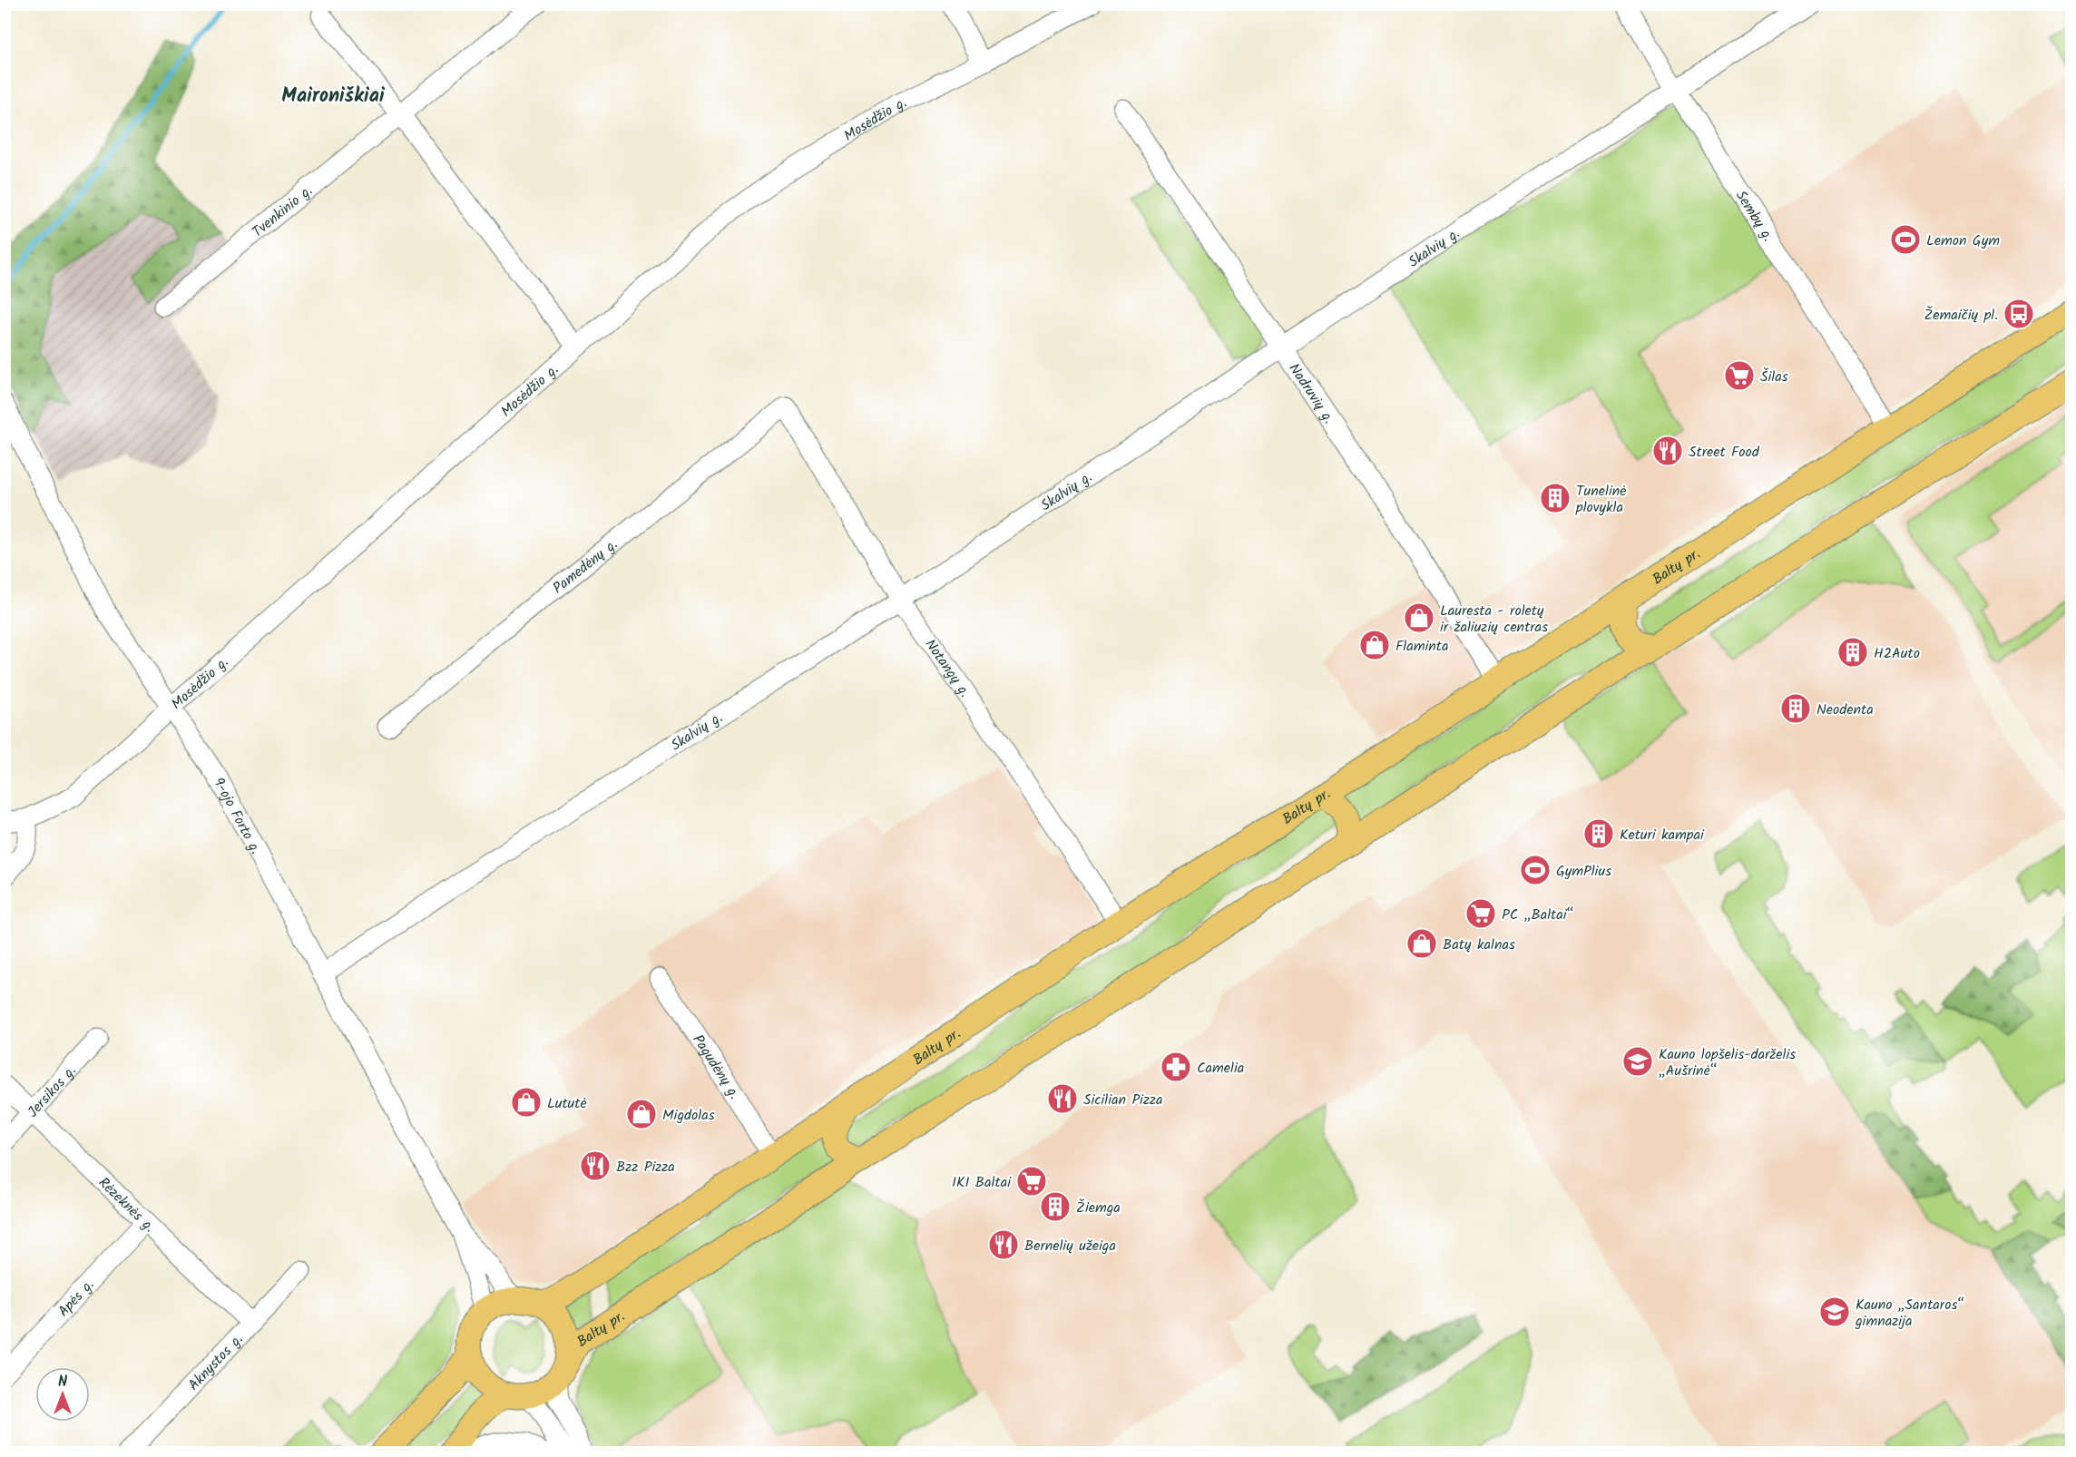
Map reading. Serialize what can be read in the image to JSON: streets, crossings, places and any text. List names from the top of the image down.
{
  "streets": {
    "main road": ["Baltų pr."],
    "street": [
      "Mosėdžio g.",
      "Tvenkinio g.",
      "Sembų g.",
      "Skalvių g.",
      "Nadruvių g.",
      "Pamedėnų g.",
      "Notangų g.",
      "9-ojo Forto g.",
      "Pagudėnų g.",
      "Jersikos g.",
      "Rėzeknės g.",
      "Apės g.",
      "Aknystos g."
    ]
  },
  "crossings": [
    ["Mosėdžio g.", "9-ojo Forto g."],
    ["Sembų g.", "Skalvių g."],
    ["Sembų g.", "Baltų pr."],
    ["Skalvių g.", "Nadruvių g."],
    ["Skalvių g.", "Notangų g."],
    ["Skalvių g.", "9-ojo Forto g."],
    ["Nadruvių g.", "Baltų pr."],
    ["Pamedėnų g.", "Notangų g."],
    ["Baltų pr.", "Notangų g."],
    ["Baltų pr.", "9-ojo Forto g."],
    ["Baltų pr.", "Pagudėnų g."],
    ["Jersikos g.", "Rėzeknės g."],
    ["Rėzeknės g.", "Apės g."],
    ["Rėzeknės g.", "Aknystos g."]
  ],
  "districts": ["Maironiškiai"],
  "places": {
    "sports": ["Lemon Gym", "GymPlius"],
    "bus stop": ["Žemaičių pl."],
    "supermarket": ["Šilas", "PC „Baltai“", "IKI Baltai"],
    "restaurant": [
      "Street Food",
      "Sicilian Pizza",
      "Bzz Pizza",
      "Bernelių užeiga"
    ],
    "building": [
      "Tunelinė plovykla",
      "H2Auto",
      "Neodenta",
      "Keturi kampai",
      "Žiemga"
    ],
    "shop": [
      "Lauresta - roletų ir žaliuzių centras",
      "Flaminta",
      "Batų kalnas",
      "Lututė",
      "Migdolas"
    ],
    "school or university": ["Kauno lopšelis-darželis „Aušrinė“", "Kauno „Santaros“ gimnazija"],
    "pharmacy": ["Camelia"]
  },
  "north": "top"
}
